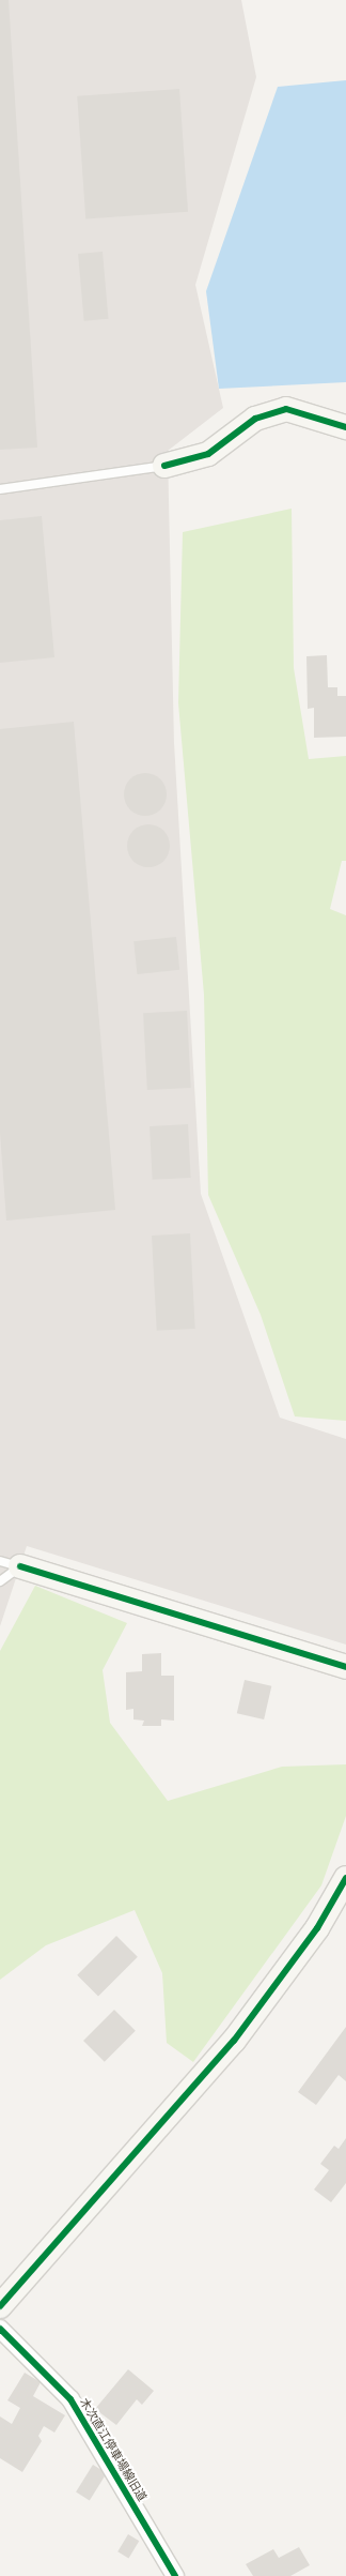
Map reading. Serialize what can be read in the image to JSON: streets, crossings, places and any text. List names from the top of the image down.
{
  "streets": {
    "street": ["木次直江停車場線旧道"]
  }
}
